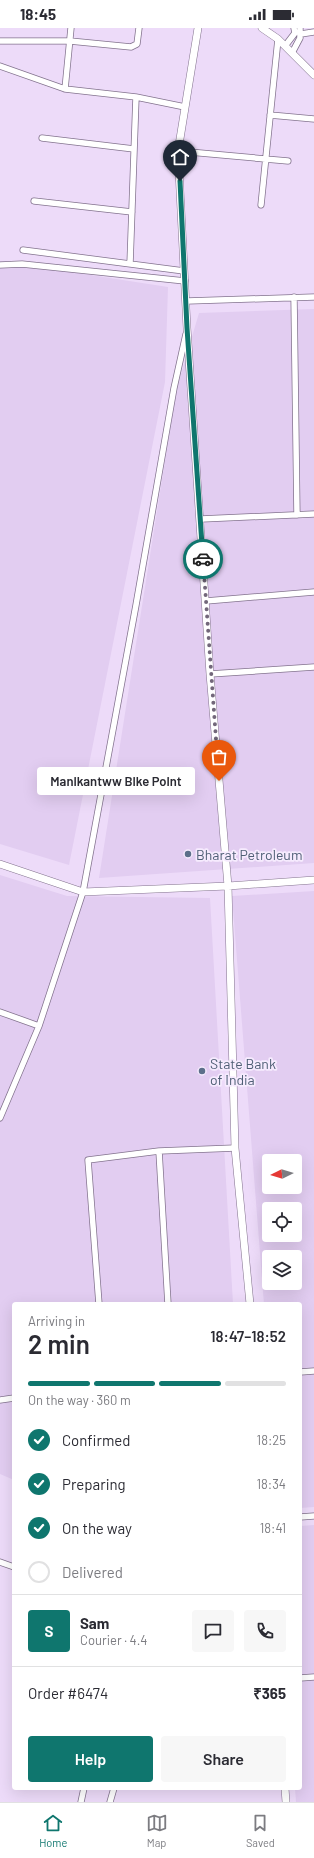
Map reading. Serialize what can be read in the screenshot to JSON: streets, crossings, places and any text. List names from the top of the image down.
{
  "places": ["Manikantww Bike Point", "Bharat Petroleum", "State Bank of India"],
  "north": "left",
  "page": {
    "status": "18:45",
    "bubble": "Manikantww Bike Point",
    "heading": ["2 min", "Arriving in", "18:47–18:52"],
    "panel": [
      "Sam",
      "Courier · 4.4",
      "Order #6474",
      "₹365"
    ],
    "bar": "On the way · 360 m",
    "list": [
      ["Confirmed", "18:25"],
      ["Preparing", "18:34"],
      ["On the way", "18:41"],
      "Delivered"
    ],
    "round": "S",
    "buttons": ["Help", "Share"],
    "tabs": ["Home", "Map", "Saved"]
  }
}
